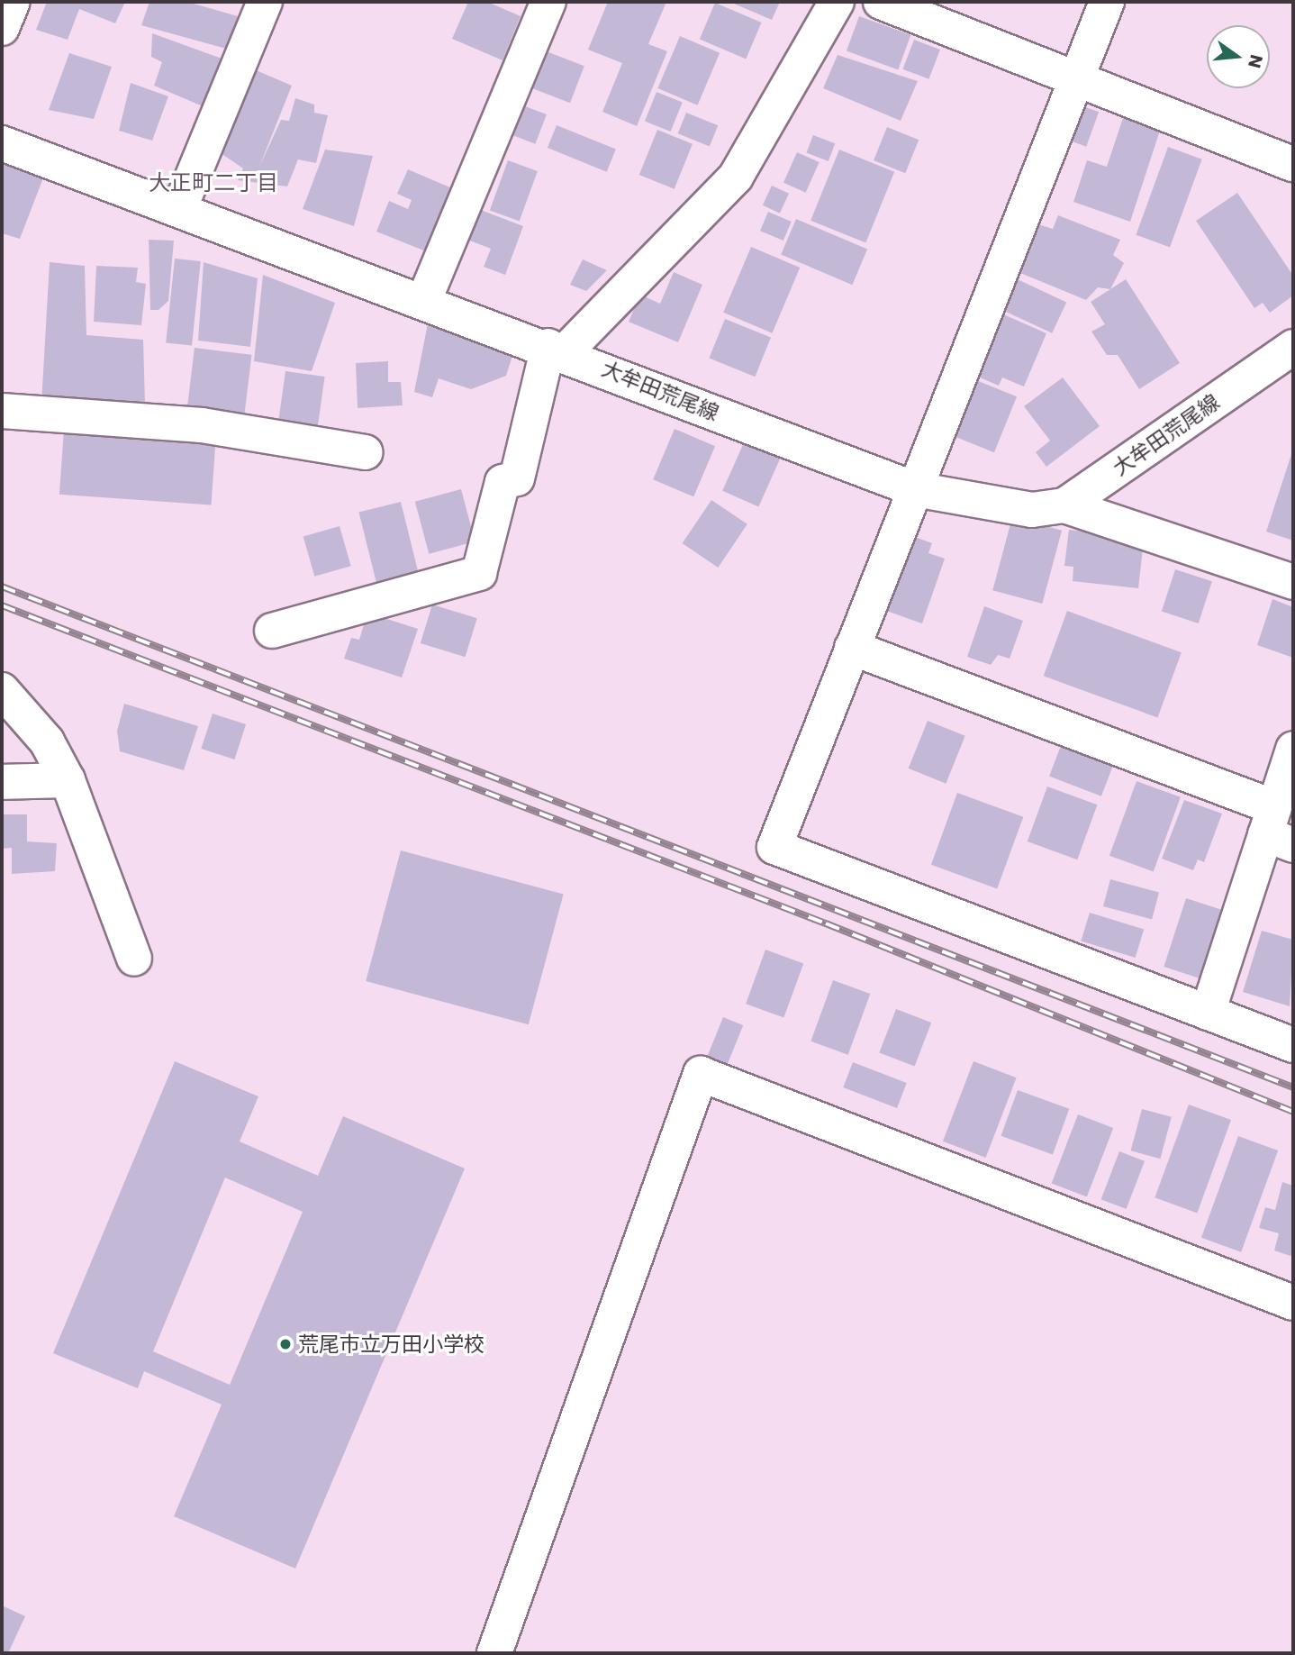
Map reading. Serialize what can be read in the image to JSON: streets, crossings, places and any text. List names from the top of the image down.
{
  "streets": {
    "street": ["大牟田荒尾線"]
  },
  "districts": ["大正町二丁目"],
  "places": ["荒尾市立万田小学校"],
  "north": "right"
}
